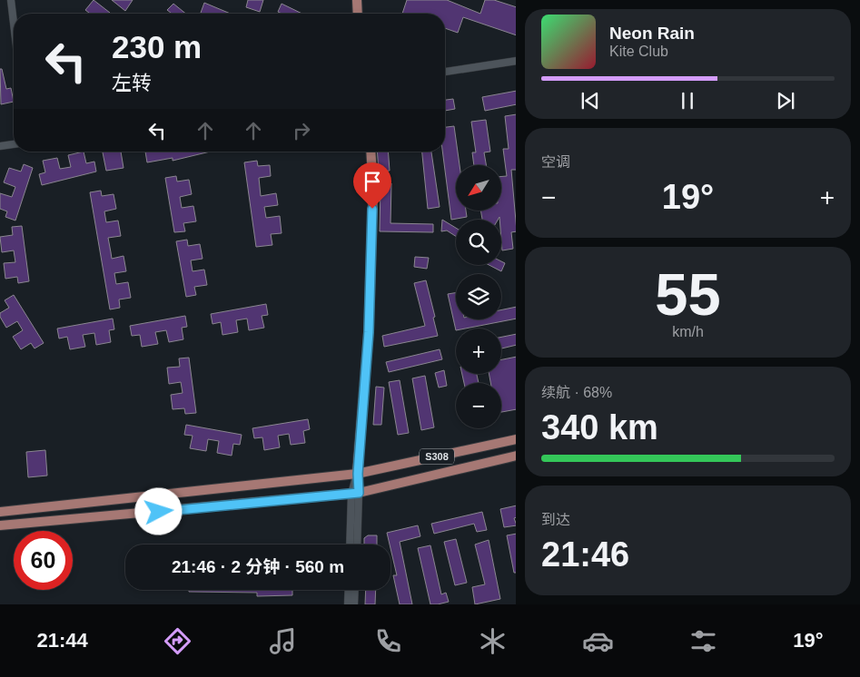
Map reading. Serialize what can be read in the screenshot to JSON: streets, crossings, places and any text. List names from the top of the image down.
{
  "streets": {
    "main road": ["S308"]
  },
  "north": "bottom left",
  "page": {
    "turn": ["230 m", "左转"],
    "song": ["Neon Rain", "Kite Club"],
    "tile": [
      "空调",
      ["55", "km/h"],
      ["续航 · 68%", "340 km"],
      ["到达", "21:46"]
    ],
    "map_buttons": ["+", "−"],
    "heat": ["−", "19°", "+"],
    "limit": "60",
    "trip": "21:46 · 2 分钟 · 560 m",
    "tabs": ["21:44", "19°"]
  }
}
